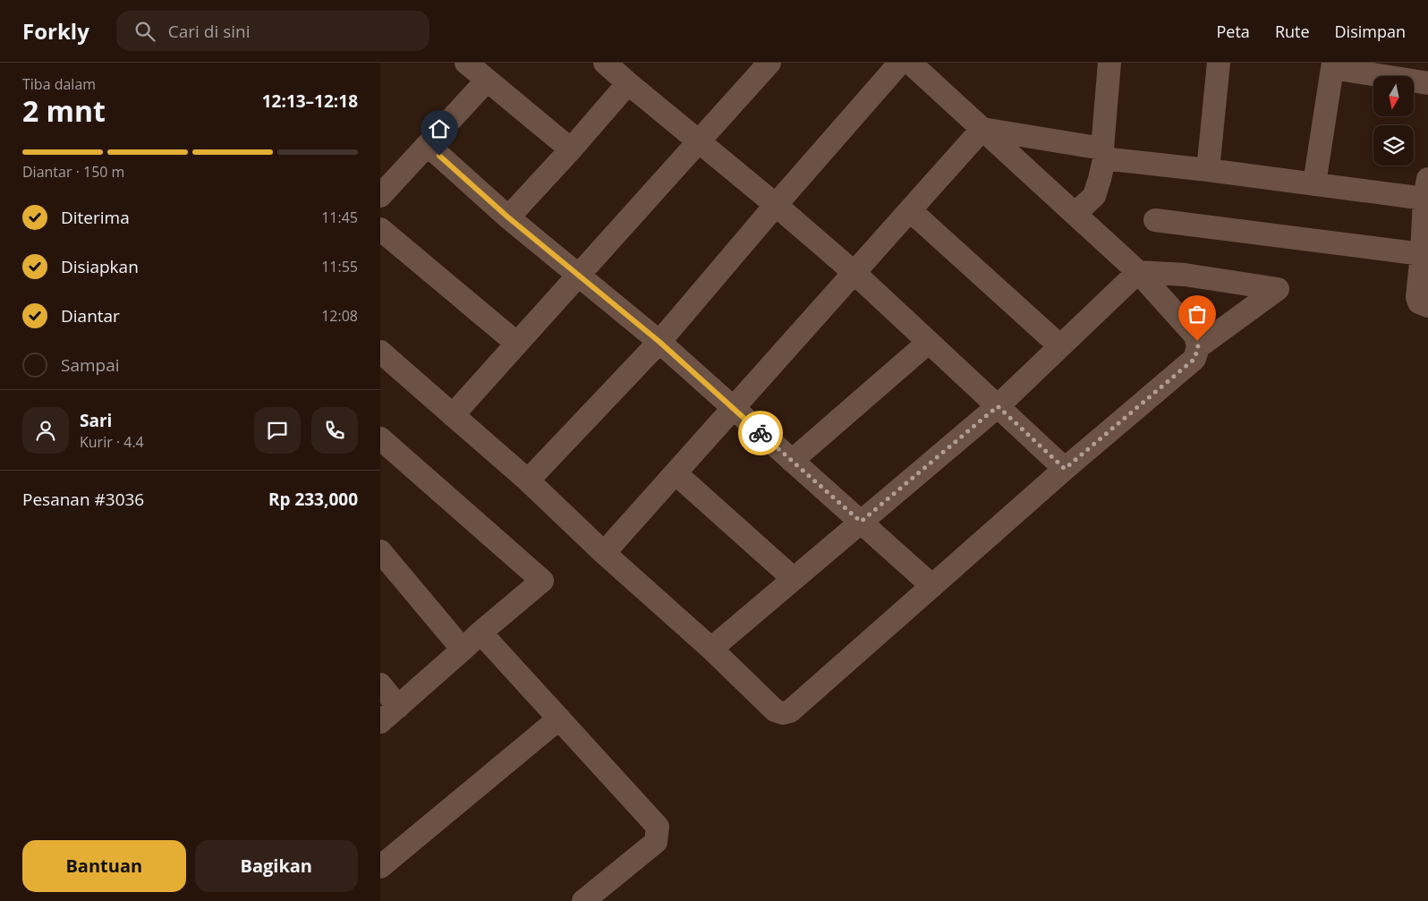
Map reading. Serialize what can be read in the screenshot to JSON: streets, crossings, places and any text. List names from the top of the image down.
{
  "north": "bottom",
  "page": {
    "header": "Forkly",
    "search": "Cari di sini",
    "nav": ["Peta", "Rute", "Disimpan"],
    "heading": ["2 mnt", "Tiba dalam", "12:13–12:18"],
    "panel": [
      "Sari",
      "Kurir · 4.4",
      "Pesanan #3036",
      "Rp 233,000"
    ],
    "bar": "Diantar · 150 m",
    "list": [
      ["Diterima", "11:45"],
      ["Disiapkan", "11:55"],
      ["Diantar", "12:08"],
      "Sampai"
    ],
    "buttons": ["Bantuan", "Bagikan"]
  }
}
